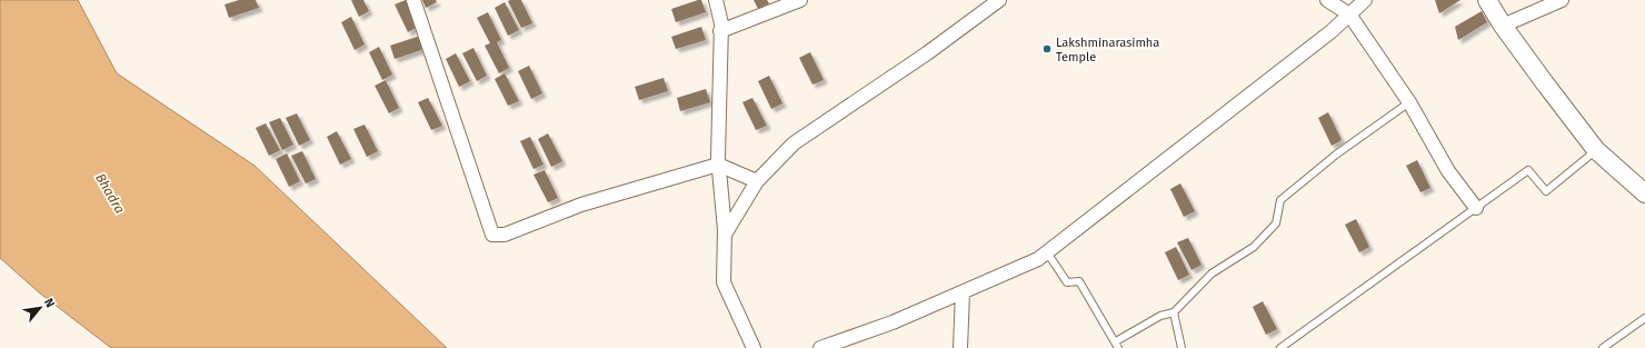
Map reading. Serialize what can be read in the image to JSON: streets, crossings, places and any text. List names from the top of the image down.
{
  "water": ["Bhadra"],
  "places": ["Lakshminarasimha Temple"],
  "north": "top right"
}
